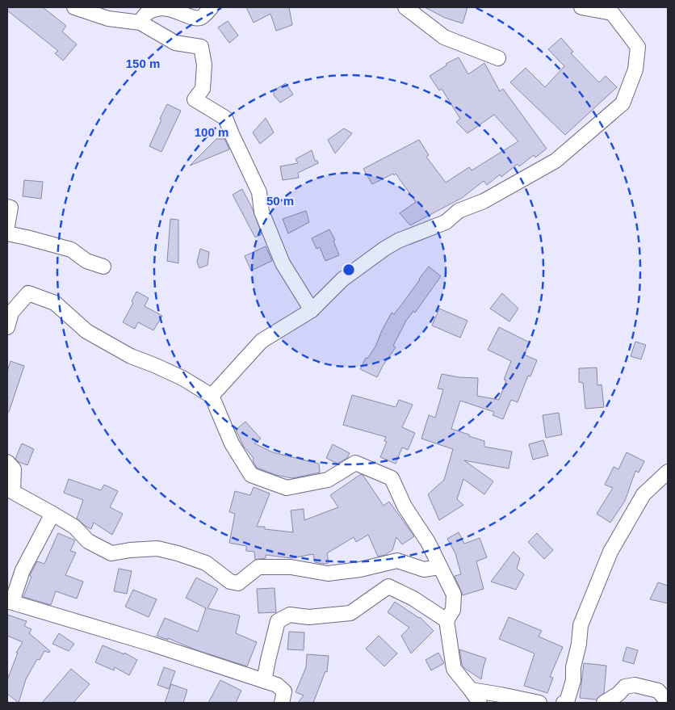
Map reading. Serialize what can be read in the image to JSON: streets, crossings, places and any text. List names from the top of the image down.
{
  "rings": ["150 m", "100 m", "50 m"]
}
